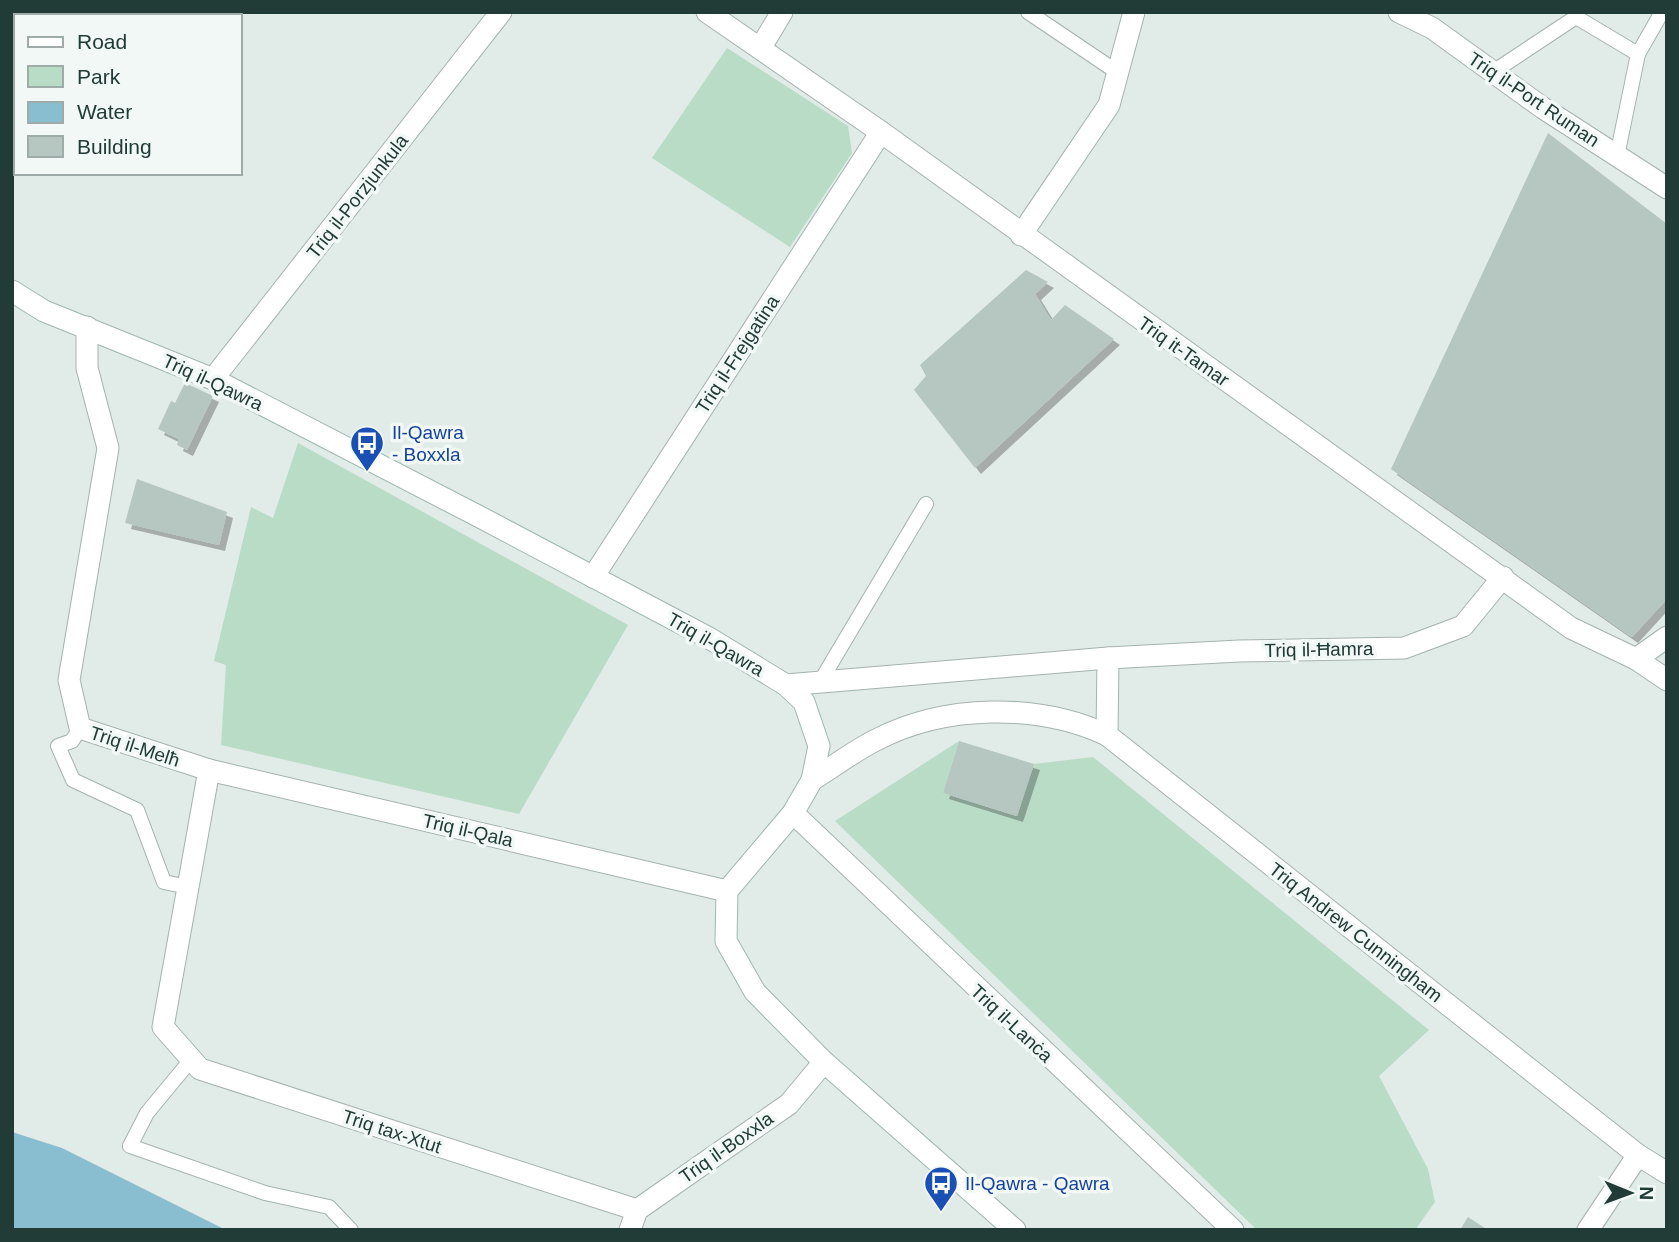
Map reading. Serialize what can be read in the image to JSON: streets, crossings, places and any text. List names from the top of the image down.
{
  "streets": {
    "street": [
      "Triq il-Port Ruman",
      "Triq il-Porzjunkula",
      "Triq it-Tamar",
      "Triq il-Frejgatina",
      "Triq il-Qawra",
      "Triq il-Ħamra",
      "Triq il-Melħ",
      "Triq il-Qala",
      "Triq Andrew Cunningham",
      "Triq il-Lanċa",
      "Triq tax-Xtut",
      "Triq il-Boxxla"
    ]
  },
  "crossings": [
    ["Triq il-Porzjunkula", "Triq il-Qawra"],
    ["Triq it-Tamar", "Triq il-Frejgatina"],
    ["Triq it-Tamar", "Triq il-Ħamra"],
    ["Triq il-Frejgatina", "Triq il-Qawra"],
    ["Triq il-Qawra", "Triq il-Ħamra"],
    ["Triq il-Qawra", "Triq il-Melħ"],
    ["Triq il-Qawra", "Triq il-Qala"],
    ["Triq il-Qawra", "Triq Andrew Cunningham"],
    ["Triq il-Qawra", "Triq il-Lanċa"],
    ["Triq il-Melħ", "Triq il-Qala"],
    ["Triq tax-Xtut", "Triq il-Boxxla"]
  ],
  "places": {
    "bus stop": ["Il-Qawra - Boxxla", "Il-Qawra - Qawra"]
  },
  "legend": [
    "Road",
    "Park",
    "Water",
    "Building"
  ],
  "north": "right"
}
